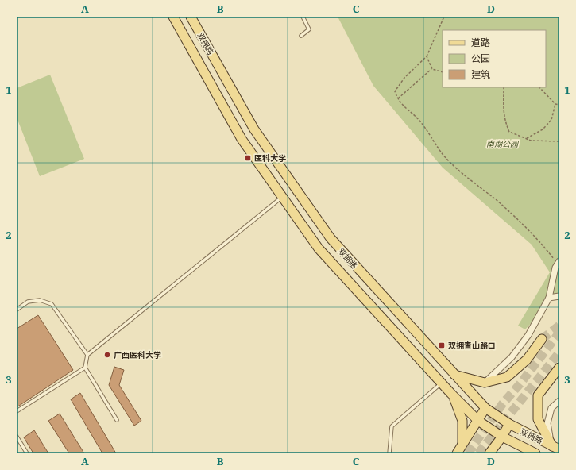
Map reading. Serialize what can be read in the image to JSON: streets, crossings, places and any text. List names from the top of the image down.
{
  "streets": {
    "main road": ["双拥路"]
  },
  "parks": ["南湖公园"],
  "places": {
    "transit": ["医科大学", "双拥青山路口"],
    "other": ["广西医科大学"]
  },
  "legend": ["道路", "公园", "建筑"],
  "grid": {
    "columns": [
      "A",
      "B",
      "C",
      "D"
    ],
    "rows": ["1", "2", "3"]
  }
}
